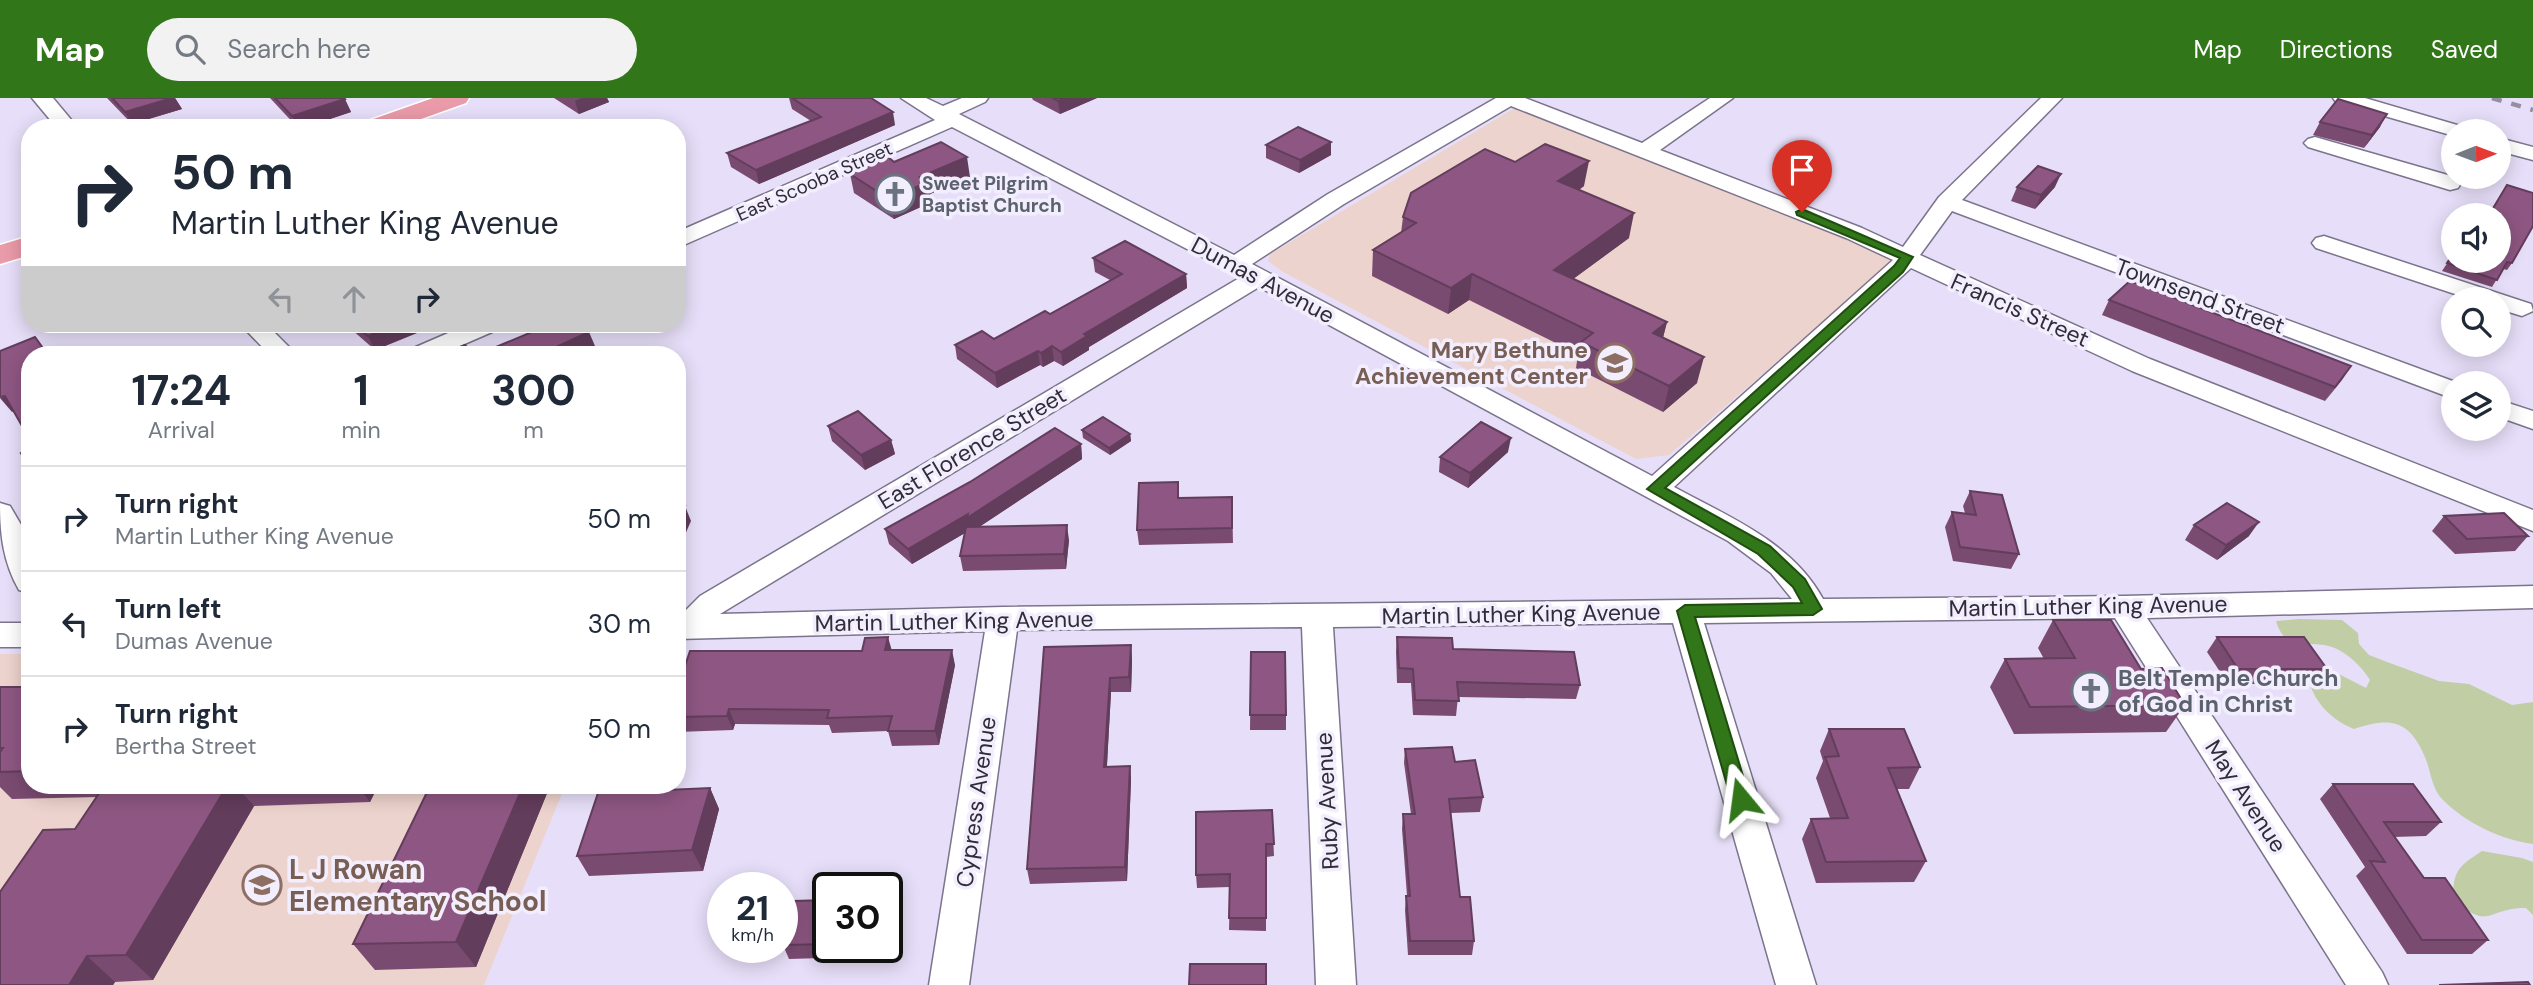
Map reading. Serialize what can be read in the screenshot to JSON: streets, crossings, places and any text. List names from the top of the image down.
{
  "streets": {
    "street": [
      "East Scooba Street",
      "Dumas Avenue",
      "Townsend Street",
      "Francis Street",
      "East Florence Street",
      "Martin Luther King Avenue",
      "May Avenue",
      "Ruby Avenue",
      "Cypress Avenue"
    ]
  },
  "crossings": [
    ["East Scooba Street", "Dumas Avenue"],
    ["Dumas Avenue", "East Florence Street"],
    ["Dumas Avenue", "Martin Luther King Avenue"],
    ["Francis Street", "East Florence Street"],
    ["Martin Luther King Avenue", "May Avenue"],
    ["Martin Luther King Avenue", "Ruby Avenue"],
    ["Martin Luther King Avenue", "Cypress Avenue"]
  ],
  "places": {
    "church": ["Sweet Pilgrim Baptist Church", "Belt Temple Church of God in Christ"],
    "school or university": ["Mary Bethune Achievement Center", "L J Rowan Elementary School"]
  },
  "north": "right",
  "page": {
    "header": "Map",
    "search": "Search here",
    "nav": ["Map", "Directions", "Saved"],
    "turn": ["50 m", "Martin Luther King Avenue"],
    "eta": [
      "17:24",
      "Arrival",
      "1",
      "min",
      "300",
      "m"
    ],
    "list": [
      {
        "name": "Turn right",
        "note": "Martin Luther King Avenue",
        "value": "50 m"
      },
      {
        "name": "Turn left",
        "note": "Dumas Avenue",
        "value": "30 m"
      },
      {
        "name": "Turn right",
        "note": "Bertha Street",
        "value": "50 m"
      }
    ],
    "speed": "21 km/h",
    "limit": "30"
  }
}
